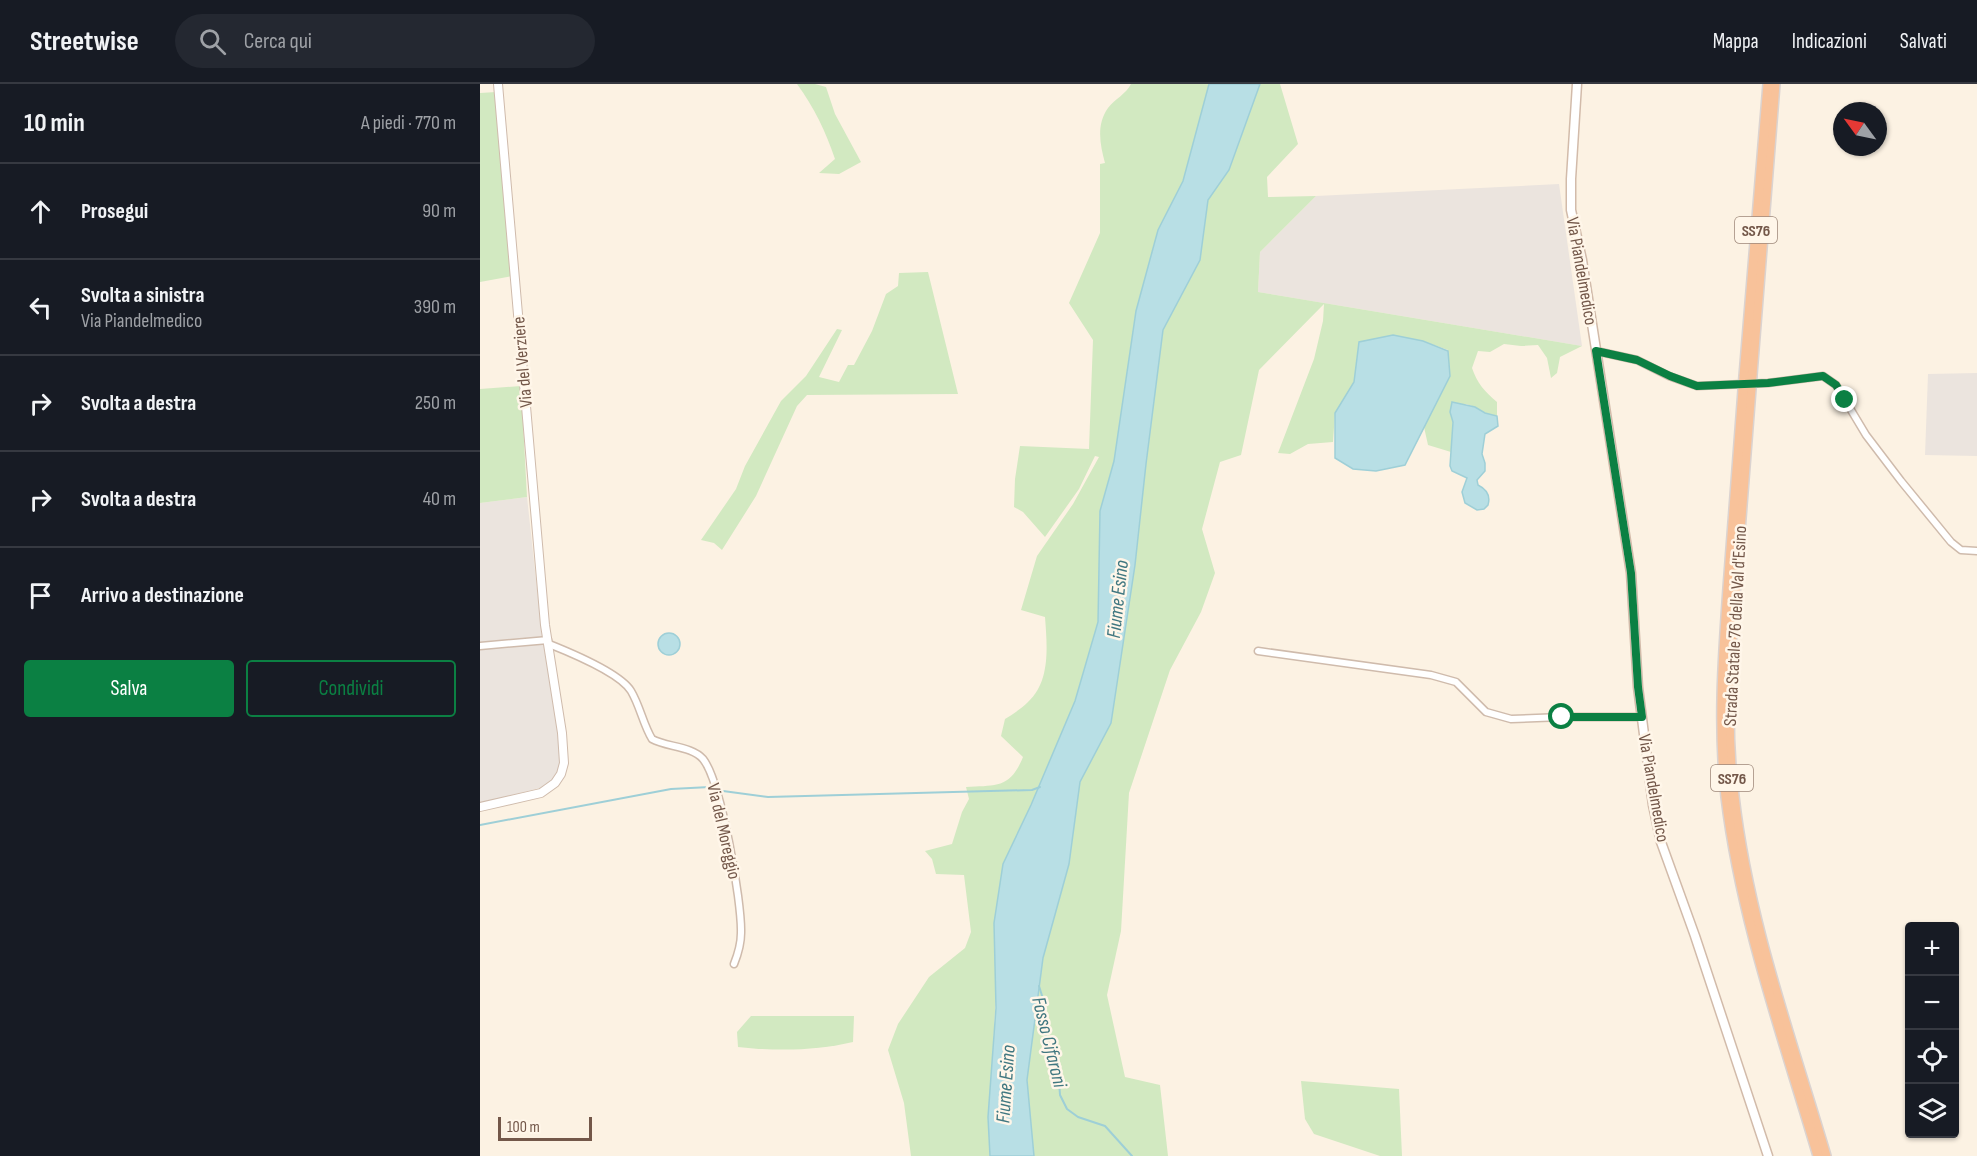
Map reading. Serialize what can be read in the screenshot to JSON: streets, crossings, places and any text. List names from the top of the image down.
{
  "streets": {
    "highway": ["SS76", "Strada Statale 76 della Val d'Esino"],
    "main road": ["Via Piandelmedico"],
    "street": ["Via del Verziere", "Via del Moreggio"]
  },
  "crossings": [
    ["Via del Verziere", "Via del Moreggio"]
  ],
  "water": ["Fiume Esino", "Fosso Cifaroni"],
  "scale_bar": "100 m",
  "north": "top left",
  "page": {
    "header": "Streetwise",
    "search": "Cerca qui",
    "nav": ["Mappa", "Indicazioni", "Salvati"],
    "heading": ["10 min", "A piedi · 770 m"],
    "list": [
      ["Prosegui", "90 m"],
      ["Svolta a sinistra", "Via Piandelmedico", "390 m"],
      ["Svolta a destra", "250 m"],
      ["Svolta a destra", "40 m"],
      "Arrivo a destinazione"
    ],
    "buttons": ["Salva", "Condividi"],
    "map_buttons": ["+", "−"],
    "scale": "100 m"
  }
}
